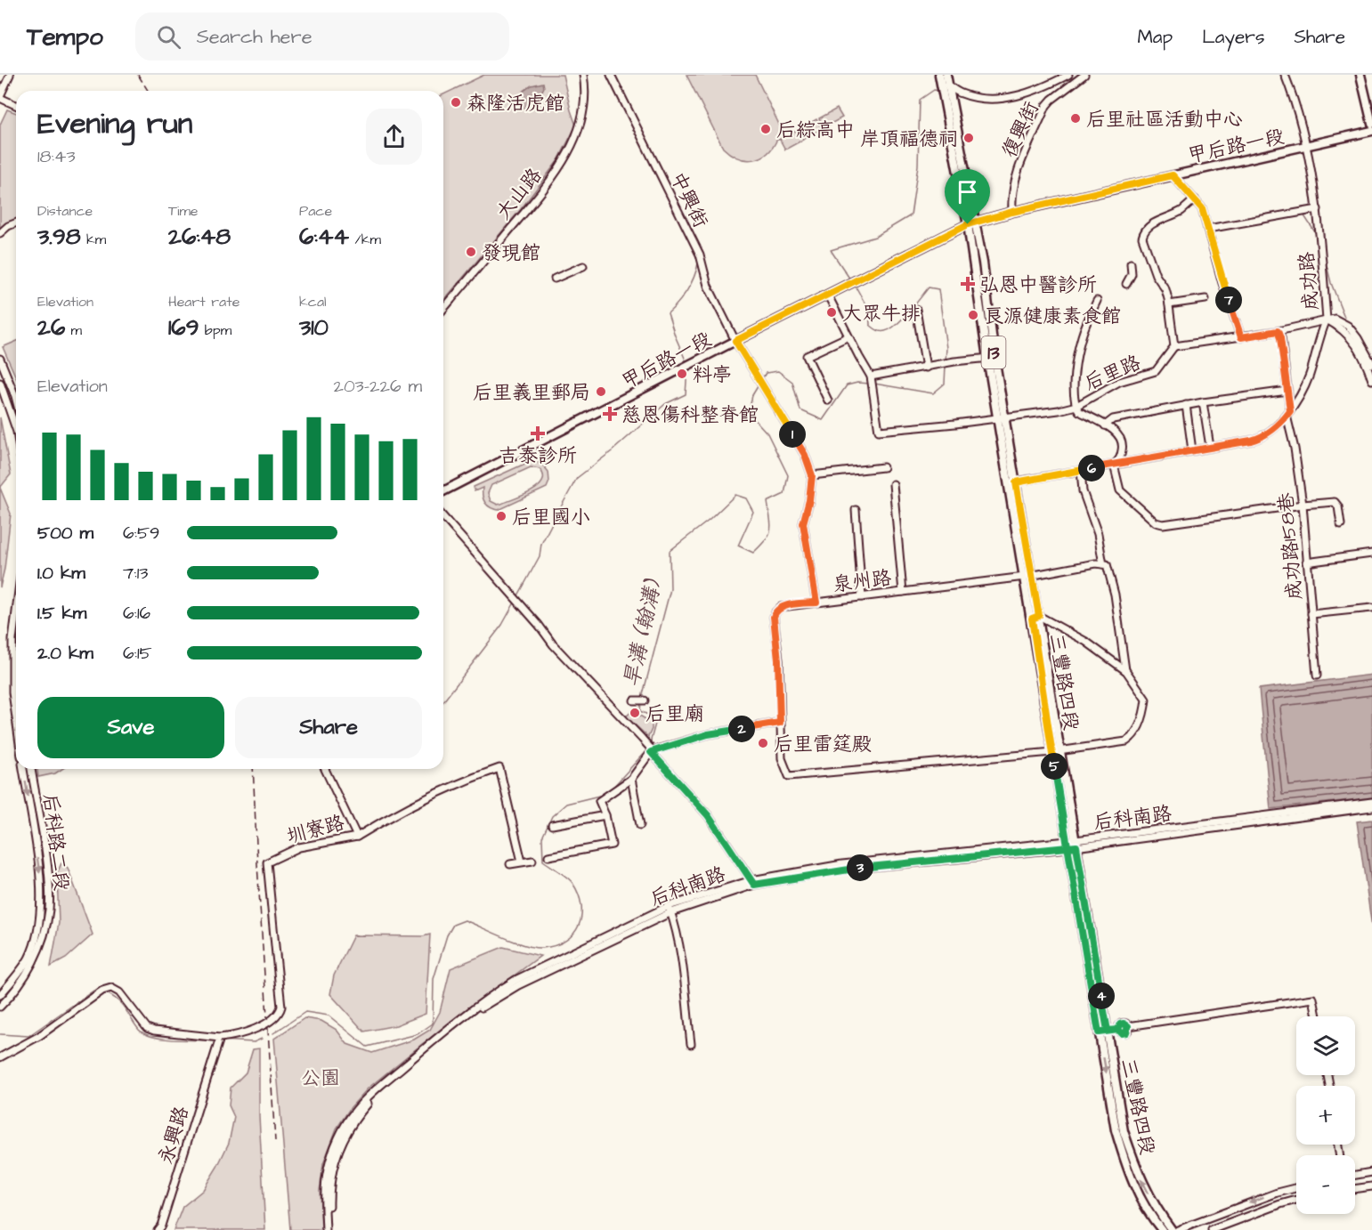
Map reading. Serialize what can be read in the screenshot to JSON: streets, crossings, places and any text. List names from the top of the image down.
{
  "streets": {
    "main road": ["甲后路一段", "13", "三豐路四段"],
    "street": [
      "復興街",
      "大山路",
      "中興街",
      "成功路",
      "后里路",
      "成功路158巷",
      "泉州路",
      "后科南路",
      "圳寮路",
      "后科路二段",
      "永興路"
    ]
  },
  "crossings": [
    ["復興街", "甲后路一段"],
    ["復興街", "13"],
    ["甲后路一段", "中興街"],
    ["甲后路一段", "成功路"],
    ["甲后路一段", "13"],
    ["甲后路一段", "三豐路四段"],
    ["成功路", "成功路158巷"],
    ["成功路", "三豐路四段"],
    ["13", "三豐路四段"],
    ["后里路", "三豐路四段"],
    ["泉州路", "三豐路四段"],
    ["三豐路四段", "后科南路"],
    ["圳寮路", "永興路"]
  ],
  "water": ["旱溝 (翰溝)"],
  "parks": ["公園"],
  "places": {
    "other": [
      "森隆活虎館",
      "后里社區活動中心",
      "后綜高中",
      "岸頂福德祠",
      "發現館",
      "大眾牛排",
      "良源健康素食館",
      "料亭",
      "后里義里郵局",
      "后里國小",
      "后里廟",
      "后里雷筳殿"
    ],
    "health": ["弘恩中醫診所", "慈恩傷科整脊館", "吉泰診所"]
  },
  "page": {
    "header": "Tempo",
    "search": "Search here",
    "nav": ["Map", "Layers", "Share"],
    "heading": ["Evening run", "18:43"],
    "stats": [
      ["Distance", "3.98 km"],
      ["Time", "26:48"],
      ["Pace", "6:44 /km"],
      ["Elevation", "26 m"],
      ["Heart rate", "169 bpm"],
      ["kcal", "310"]
    ],
    "pins": [
      "7",
      "1",
      "6",
      "2",
      "5",
      "3",
      "4"
    ],
    "chart": ["Elevation", "203–226 m"],
    "list": [
      {
        "name": "500 m",
        "note": "6:59"
      },
      {
        "name": "1.0 km",
        "note": "7:13"
      },
      {
        "name": "1.5 km",
        "note": "6:16"
      },
      {
        "name": "2.0 km",
        "note": "6:15"
      }
    ],
    "buttons": ["Save", "Share"],
    "map_buttons": ["+", "−"]
  }
}
